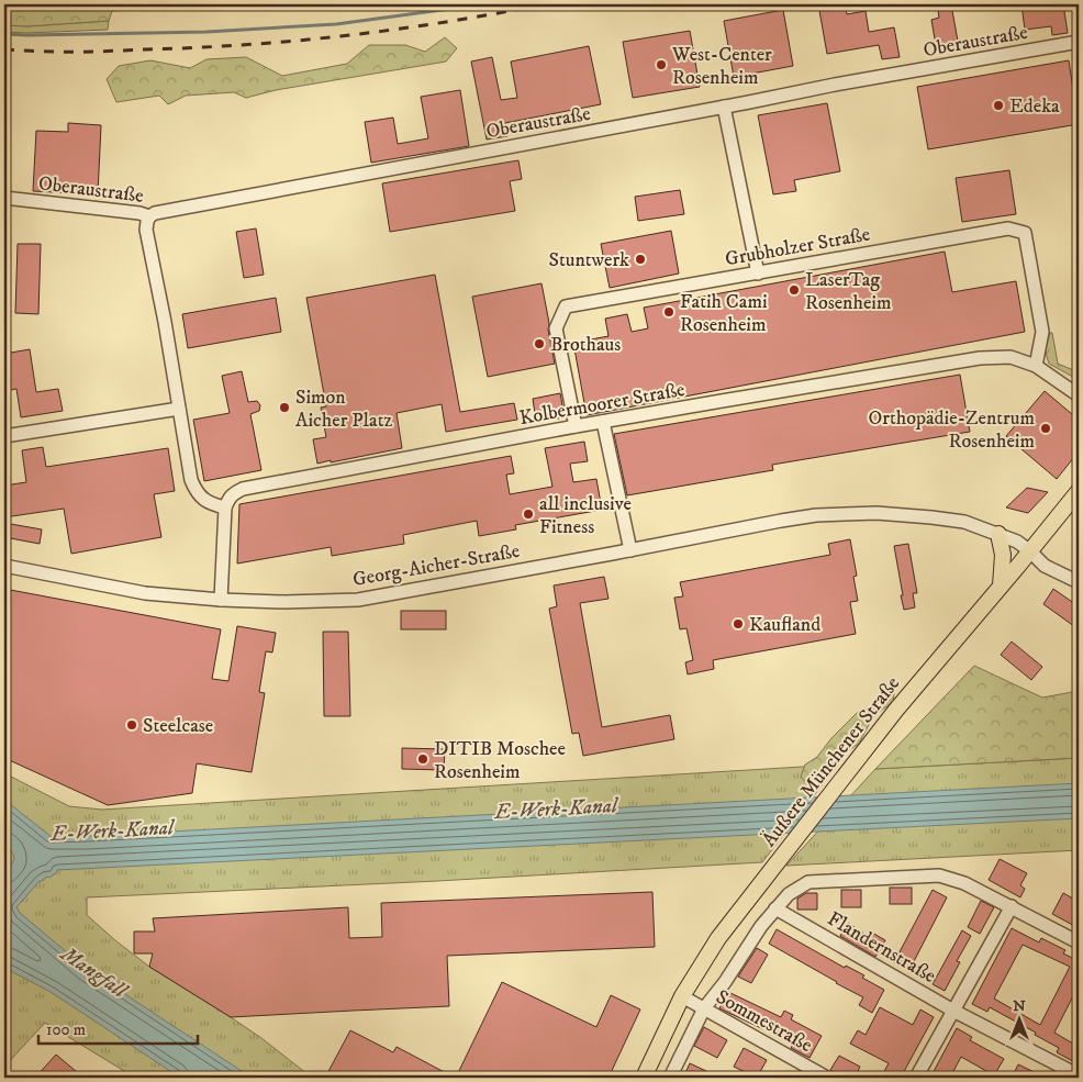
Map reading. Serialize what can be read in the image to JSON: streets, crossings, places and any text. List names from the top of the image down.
{
  "streets": {
    "main road": ["Äußere Münchener Straße"],
    "street": [
      "Oberaustraße",
      "Grubholzer Straße",
      "Kolbermoorer Straße",
      "Georg-Aicher-Straße",
      "Flandernstraße",
      "Sommestraße"
    ]
  },
  "crossings": [
    ["Grubholzer Straße", "Kolbermoorer Straße"],
    ["Georg-Aicher-Straße", "Äußere Münchener Straße"],
    ["Äußere Münchener Straße", "Sommestraße"]
  ],
  "water": ["E-Werk-Kanal", "Mangfall"],
  "places": [
    "West-Center Rosenheim",
    "Edeka",
    "Stuntwerk",
    "LaserTag Rosenheim",
    "Fatih Cami Rosenheim",
    "Brothaus",
    "Simon Aicher Platz",
    "Orthopädie-Zentrum Rosenheim",
    "all inclusive Fitness",
    "Kaufland",
    "Steelcase",
    "DITIB Moschee Rosenheim"
  ],
  "scale_bar": "100 m",
  "north": "top"
}
